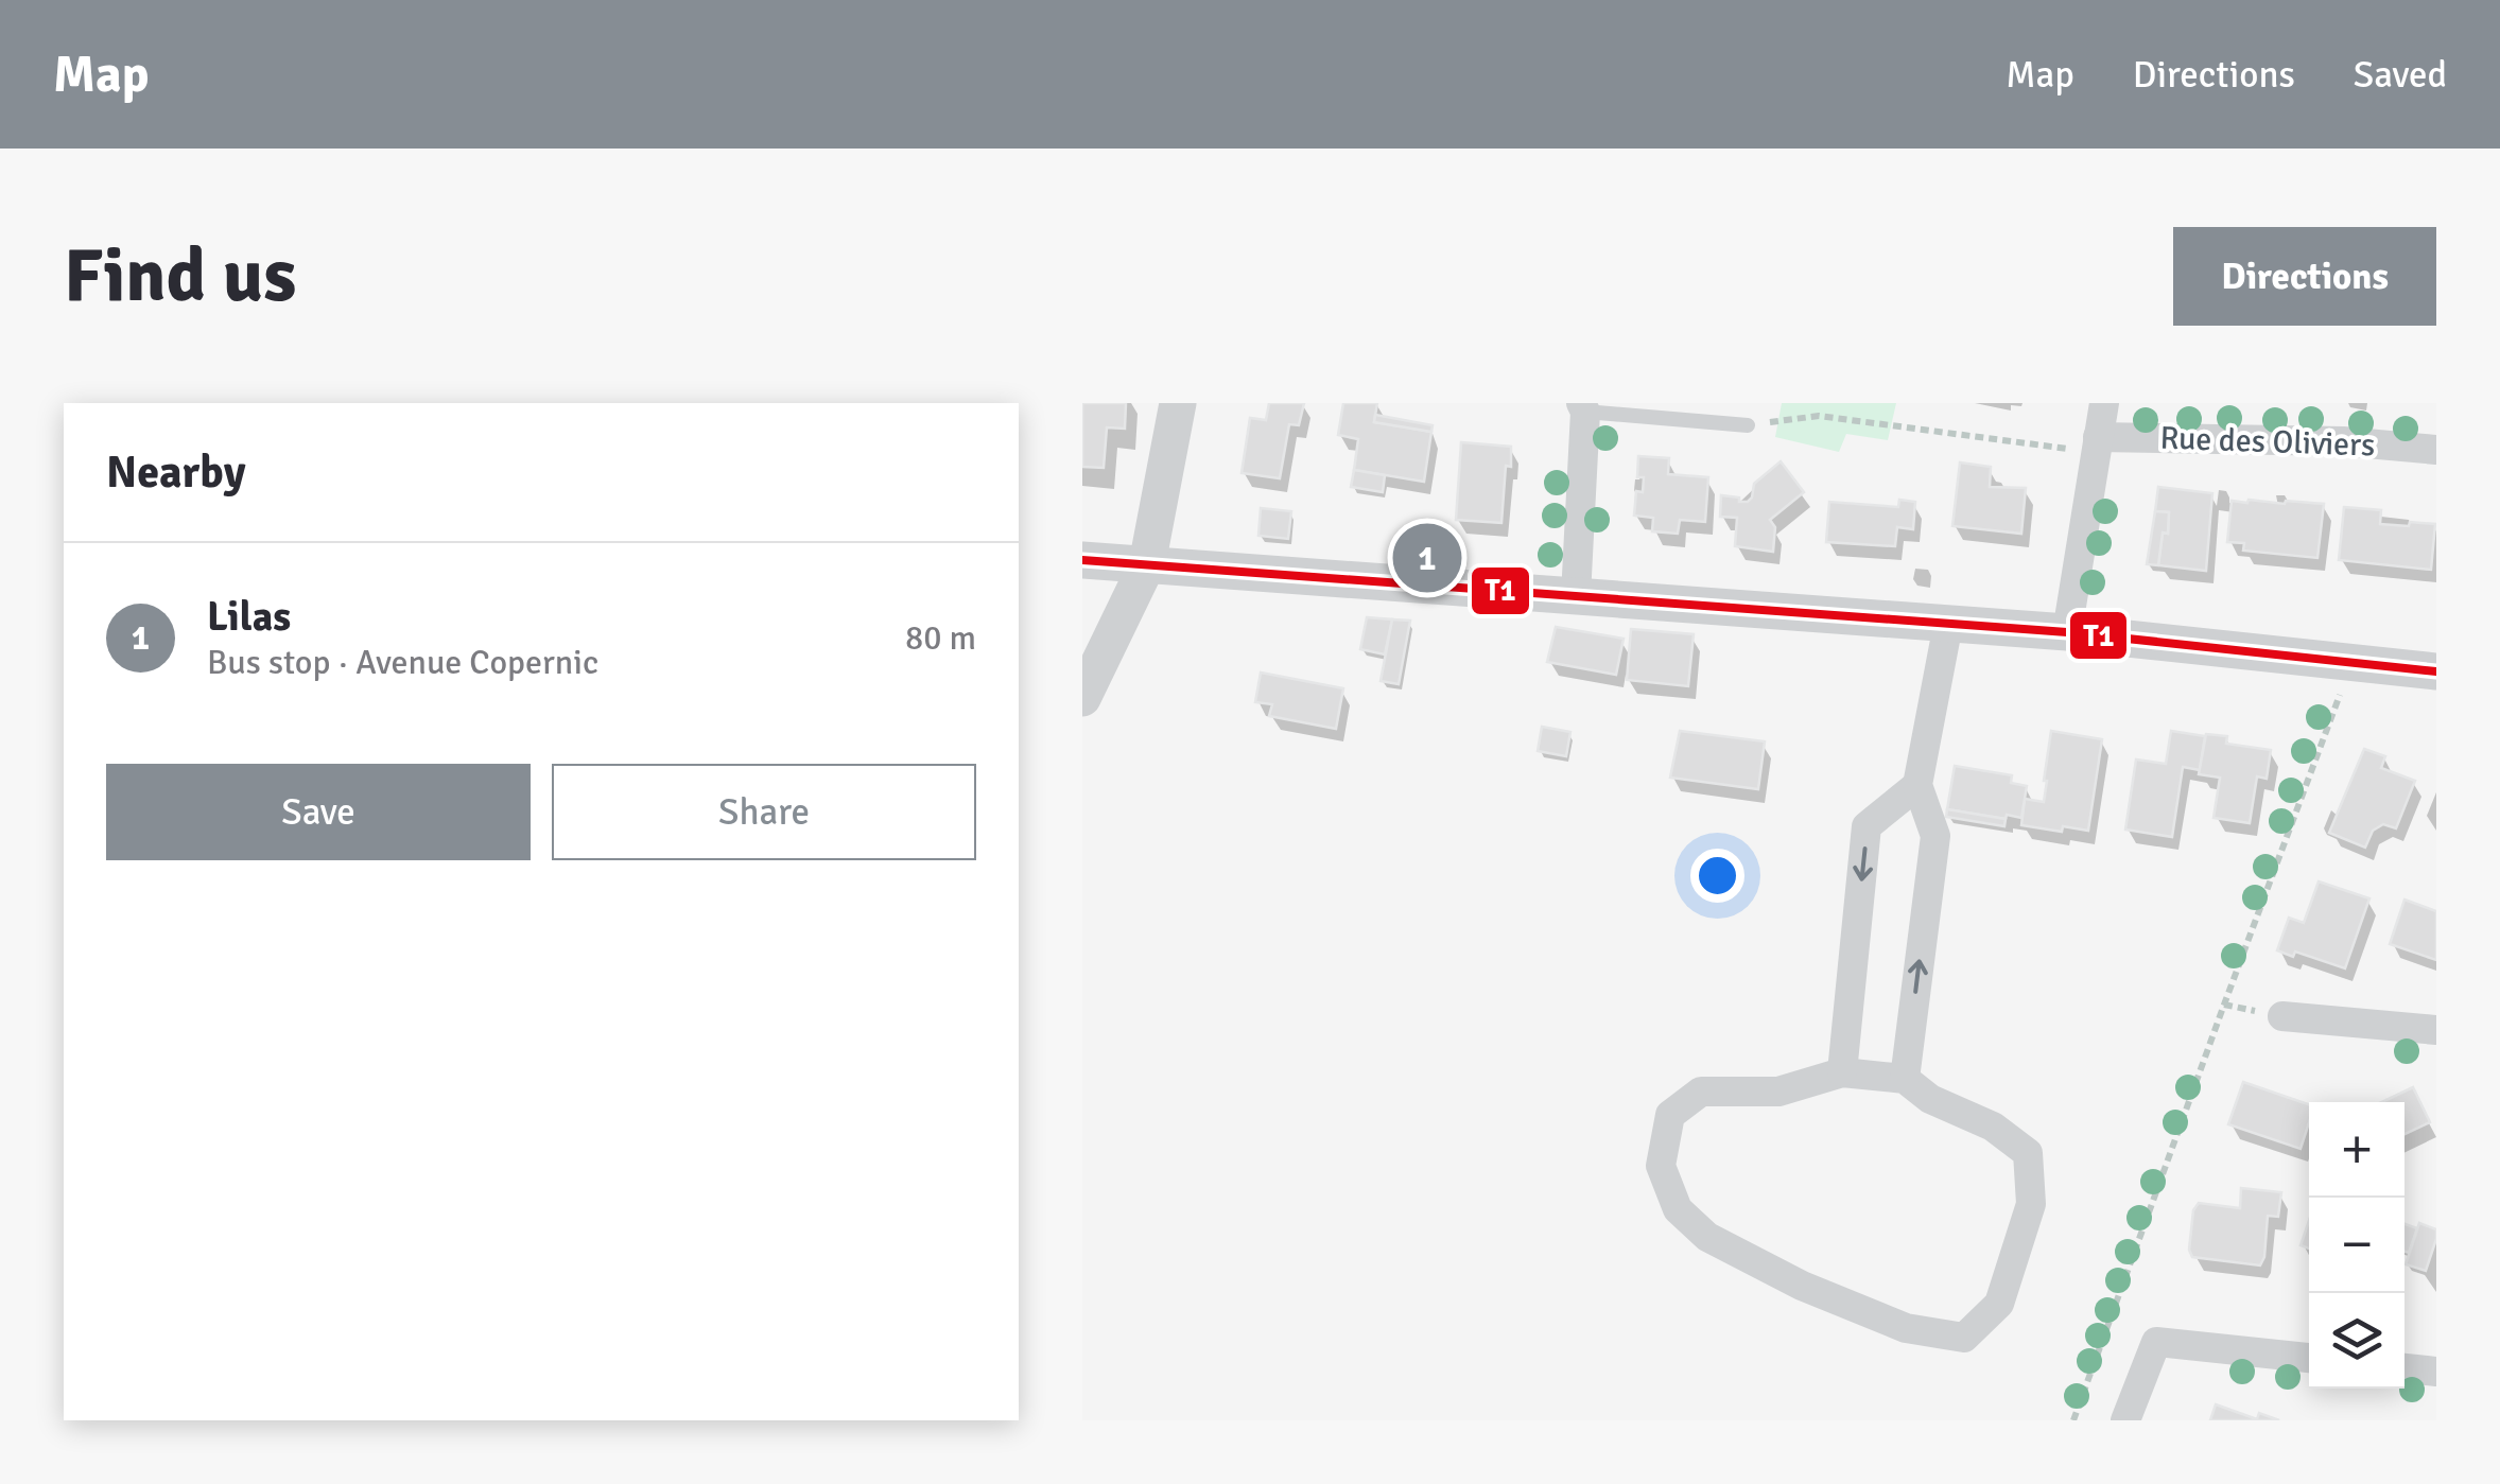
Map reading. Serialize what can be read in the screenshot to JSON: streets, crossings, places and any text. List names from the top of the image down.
{
  "streets": {
    "street": ["Rue des Oliviers"]
  },
  "lines": ["transit line T1"],
  "page": {
    "header": "Map",
    "nav": ["Map", "Directions", "Saved"],
    "buttons": [
      "Directions",
      ["Save", "Share"]
    ],
    "title": "Find us",
    "heading": "Nearby",
    "pins": "1",
    "list": [
      {
        "mark": "1",
        "name": "Lilas",
        "note": "Bus stop · Avenue Copernic",
        "value": "80 m"
      }
    ],
    "map_buttons": ["+", "−"]
  }
}
